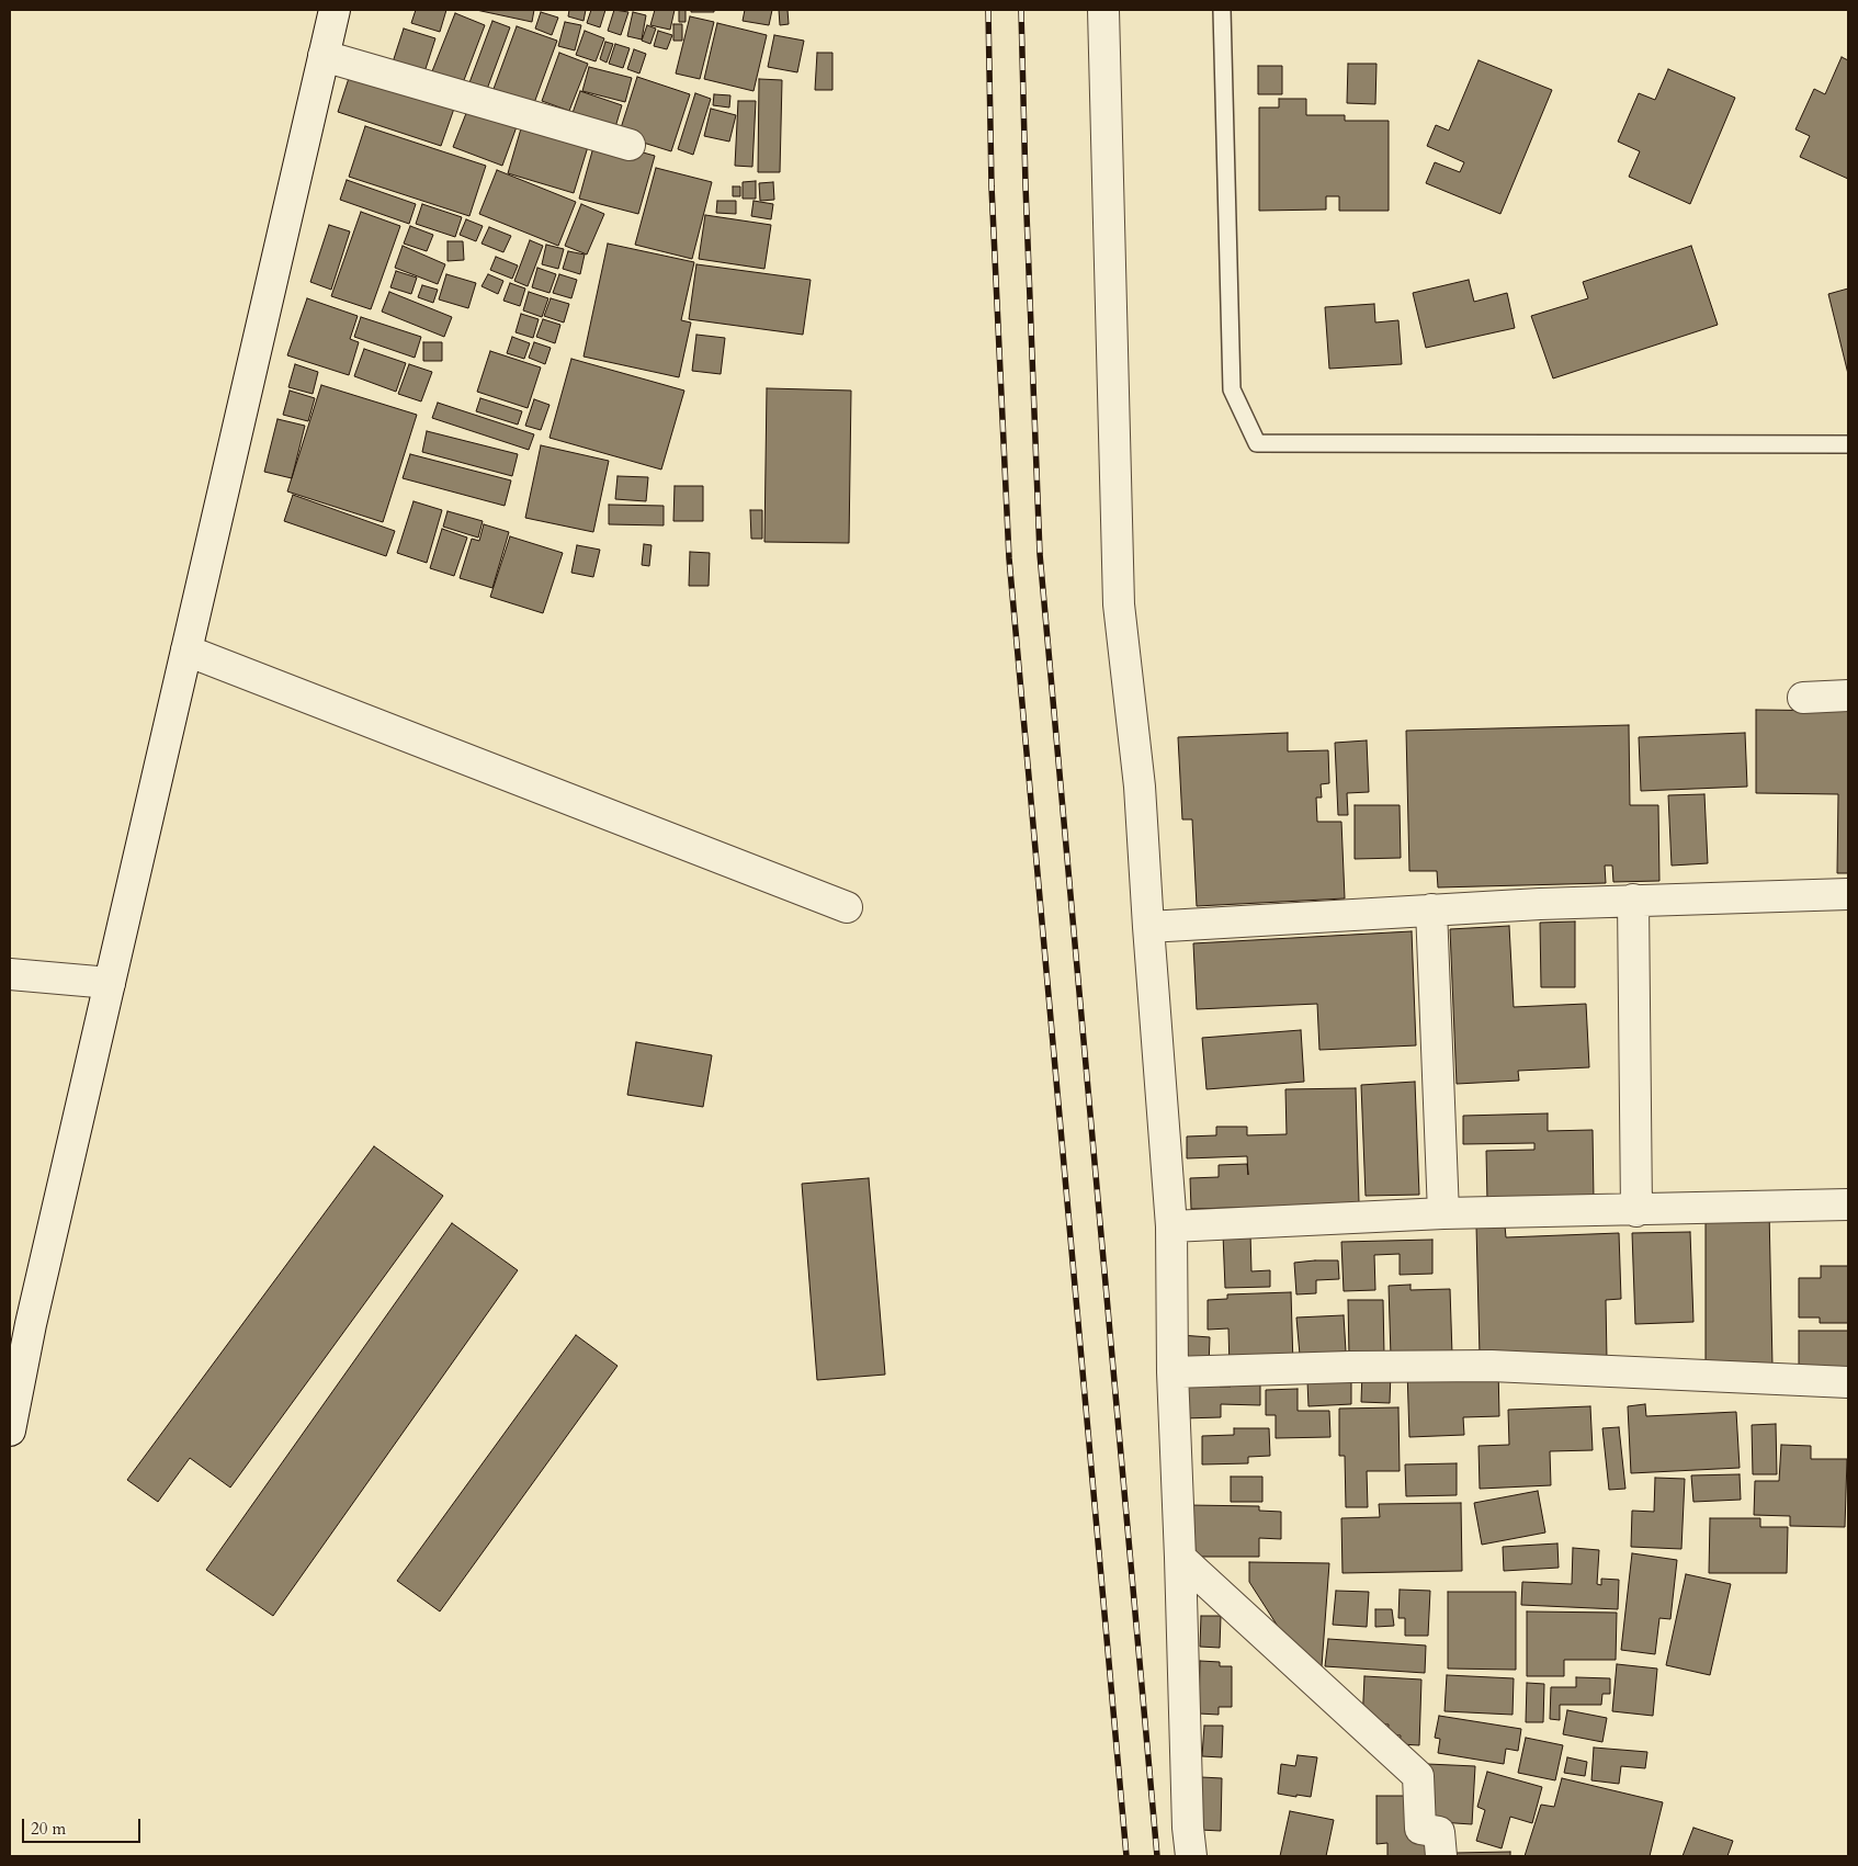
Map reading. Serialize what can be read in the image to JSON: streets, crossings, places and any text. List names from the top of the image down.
{
  "scale_bar": "20 m"
}
